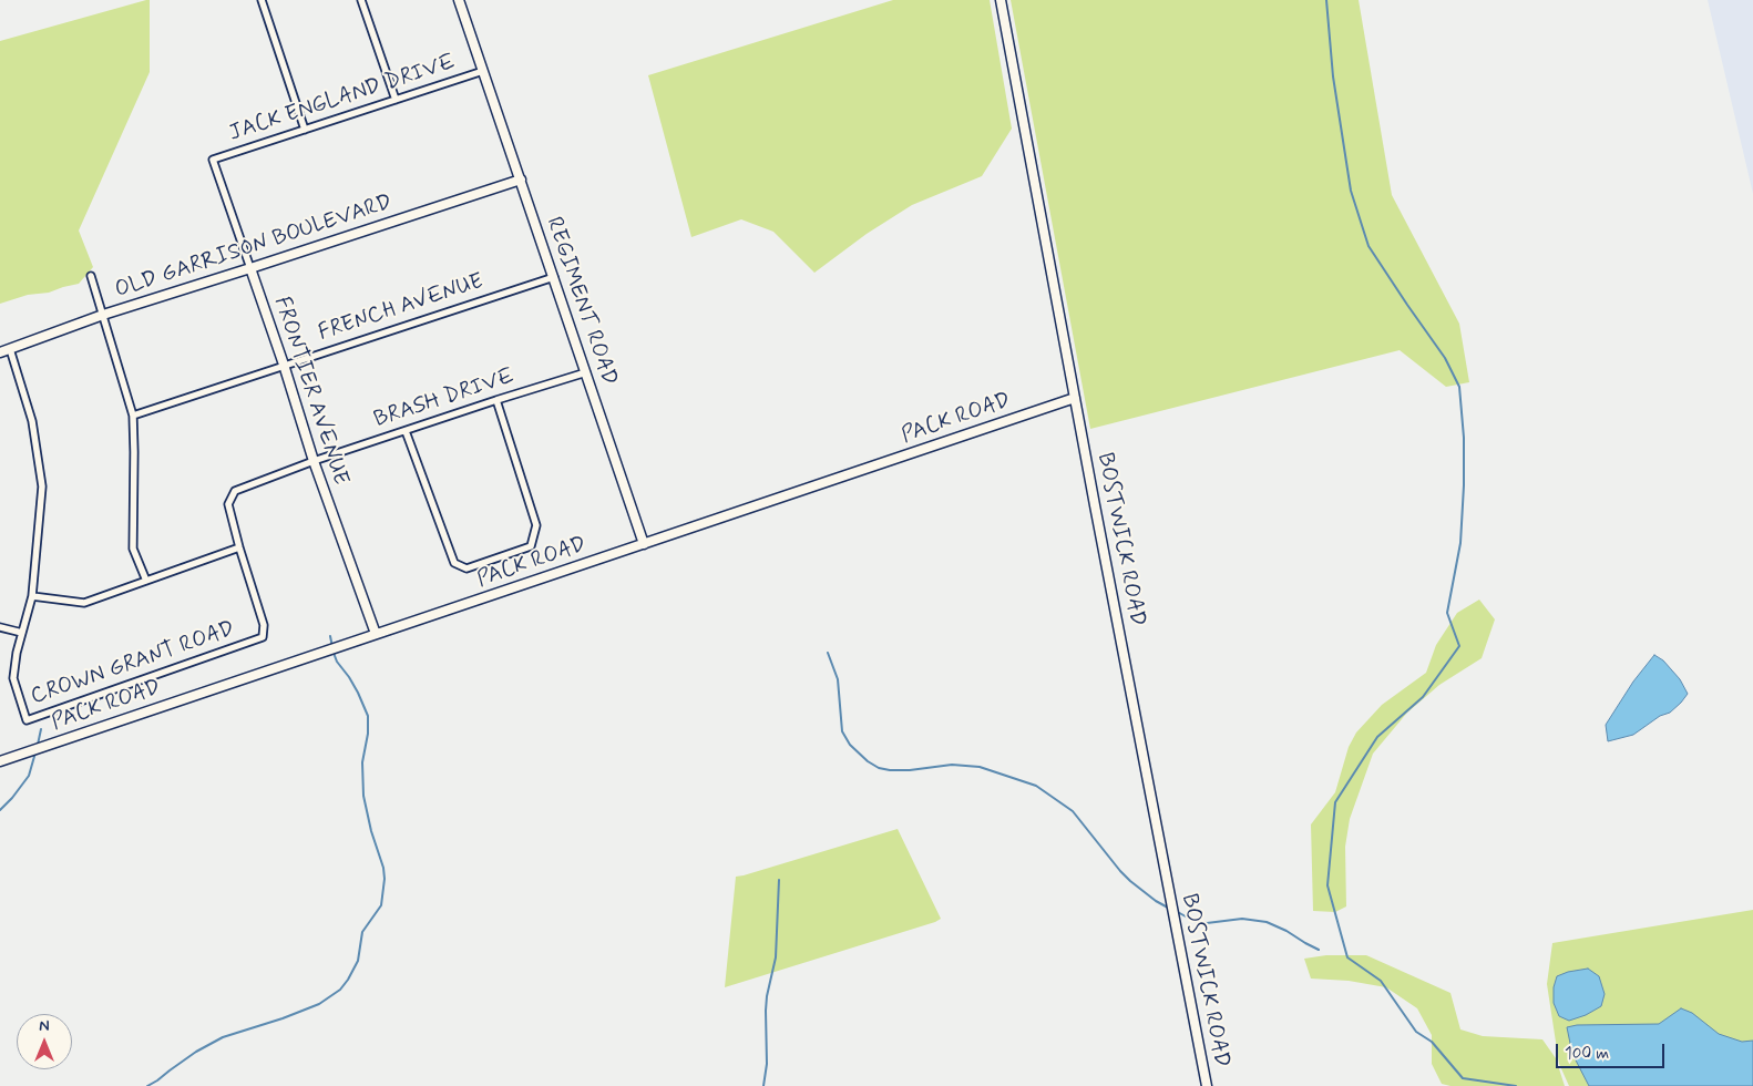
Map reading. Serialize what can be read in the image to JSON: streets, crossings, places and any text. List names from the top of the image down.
{
  "streets": {
    "street": [
      "JACK ENGLAND DRIVE",
      "OLD GARRISON BOULEVARD",
      "REGIMENT ROAD",
      "FRENCH AVENUE",
      "FRONTIER AVENUE",
      "BRASH DRIVE",
      "PACK ROAD",
      "BOSTWICK ROAD",
      "CROWN GRANT ROAD"
    ]
  },
  "crossings": [
    ["JACK ENGLAND DRIVE", "REGIMENT ROAD"],
    ["JACK ENGLAND DRIVE", "FRONTIER AVENUE"],
    ["OLD GARRISON BOULEVARD", "REGIMENT ROAD"],
    ["OLD GARRISON BOULEVARD", "FRONTIER AVENUE"],
    ["OLD GARRISON BOULEVARD", "CROWN GRANT ROAD"],
    ["REGIMENT ROAD", "FRENCH AVENUE"],
    ["REGIMENT ROAD", "BRASH DRIVE"],
    ["REGIMENT ROAD", "PACK ROAD"],
    ["FRENCH AVENUE", "FRONTIER AVENUE"],
    ["FRONTIER AVENUE", "BRASH DRIVE"],
    ["FRONTIER AVENUE", "PACK ROAD"],
    ["FRONTIER AVENUE", "CROWN GRANT ROAD"],
    ["BRASH DRIVE", "CROWN GRANT ROAD"],
    ["PACK ROAD", "BOSTWICK ROAD"]
  ],
  "scale_bar": "100 m",
  "north": "top"
}
